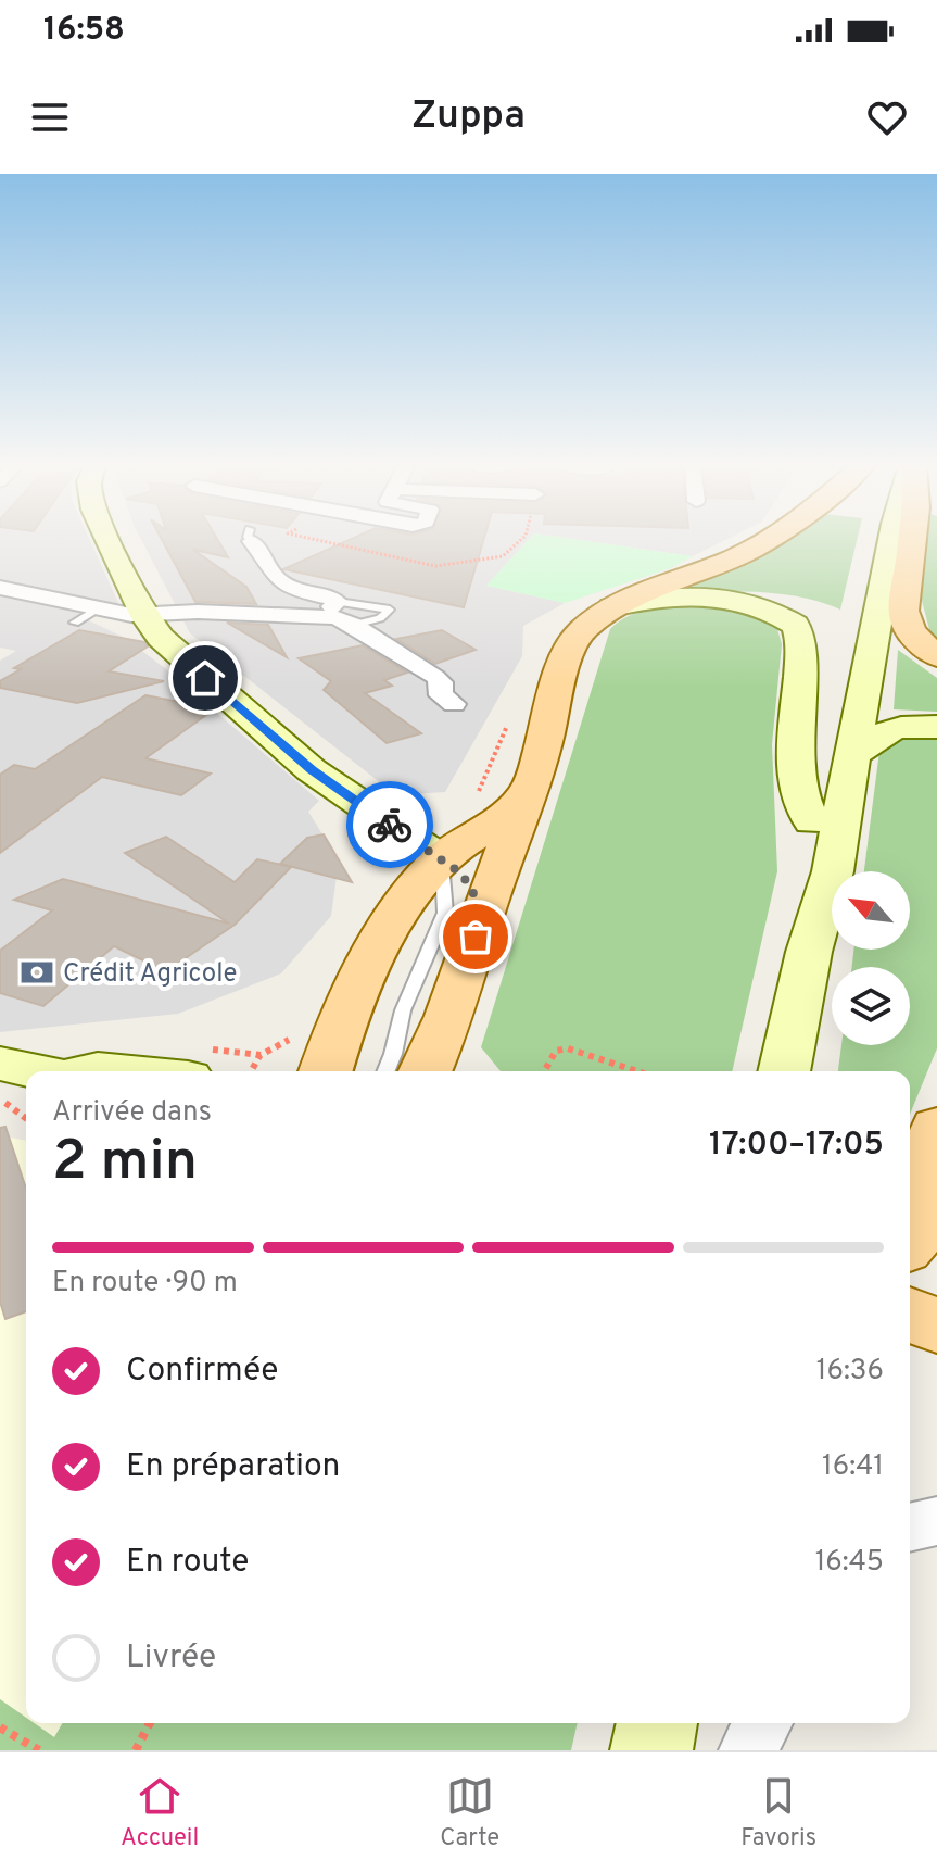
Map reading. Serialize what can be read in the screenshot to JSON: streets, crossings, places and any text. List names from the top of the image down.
{
  "places": {
    "bank": ["Crédit Agricole"]
  },
  "north": "top left",
  "page": {
    "status": "16:58",
    "header": "Zuppa",
    "heading": ["2 min", "Arrivée dans", "17:00–17:05"],
    "bar": "En route · 90 m",
    "list": [
      ["Confirmée", "16:36"],
      ["En préparation", "16:41"],
      ["En route", "16:45"],
      "Livrée"
    ],
    "tabs": ["Accueil", "Carte", "Favoris"]
  }
}
